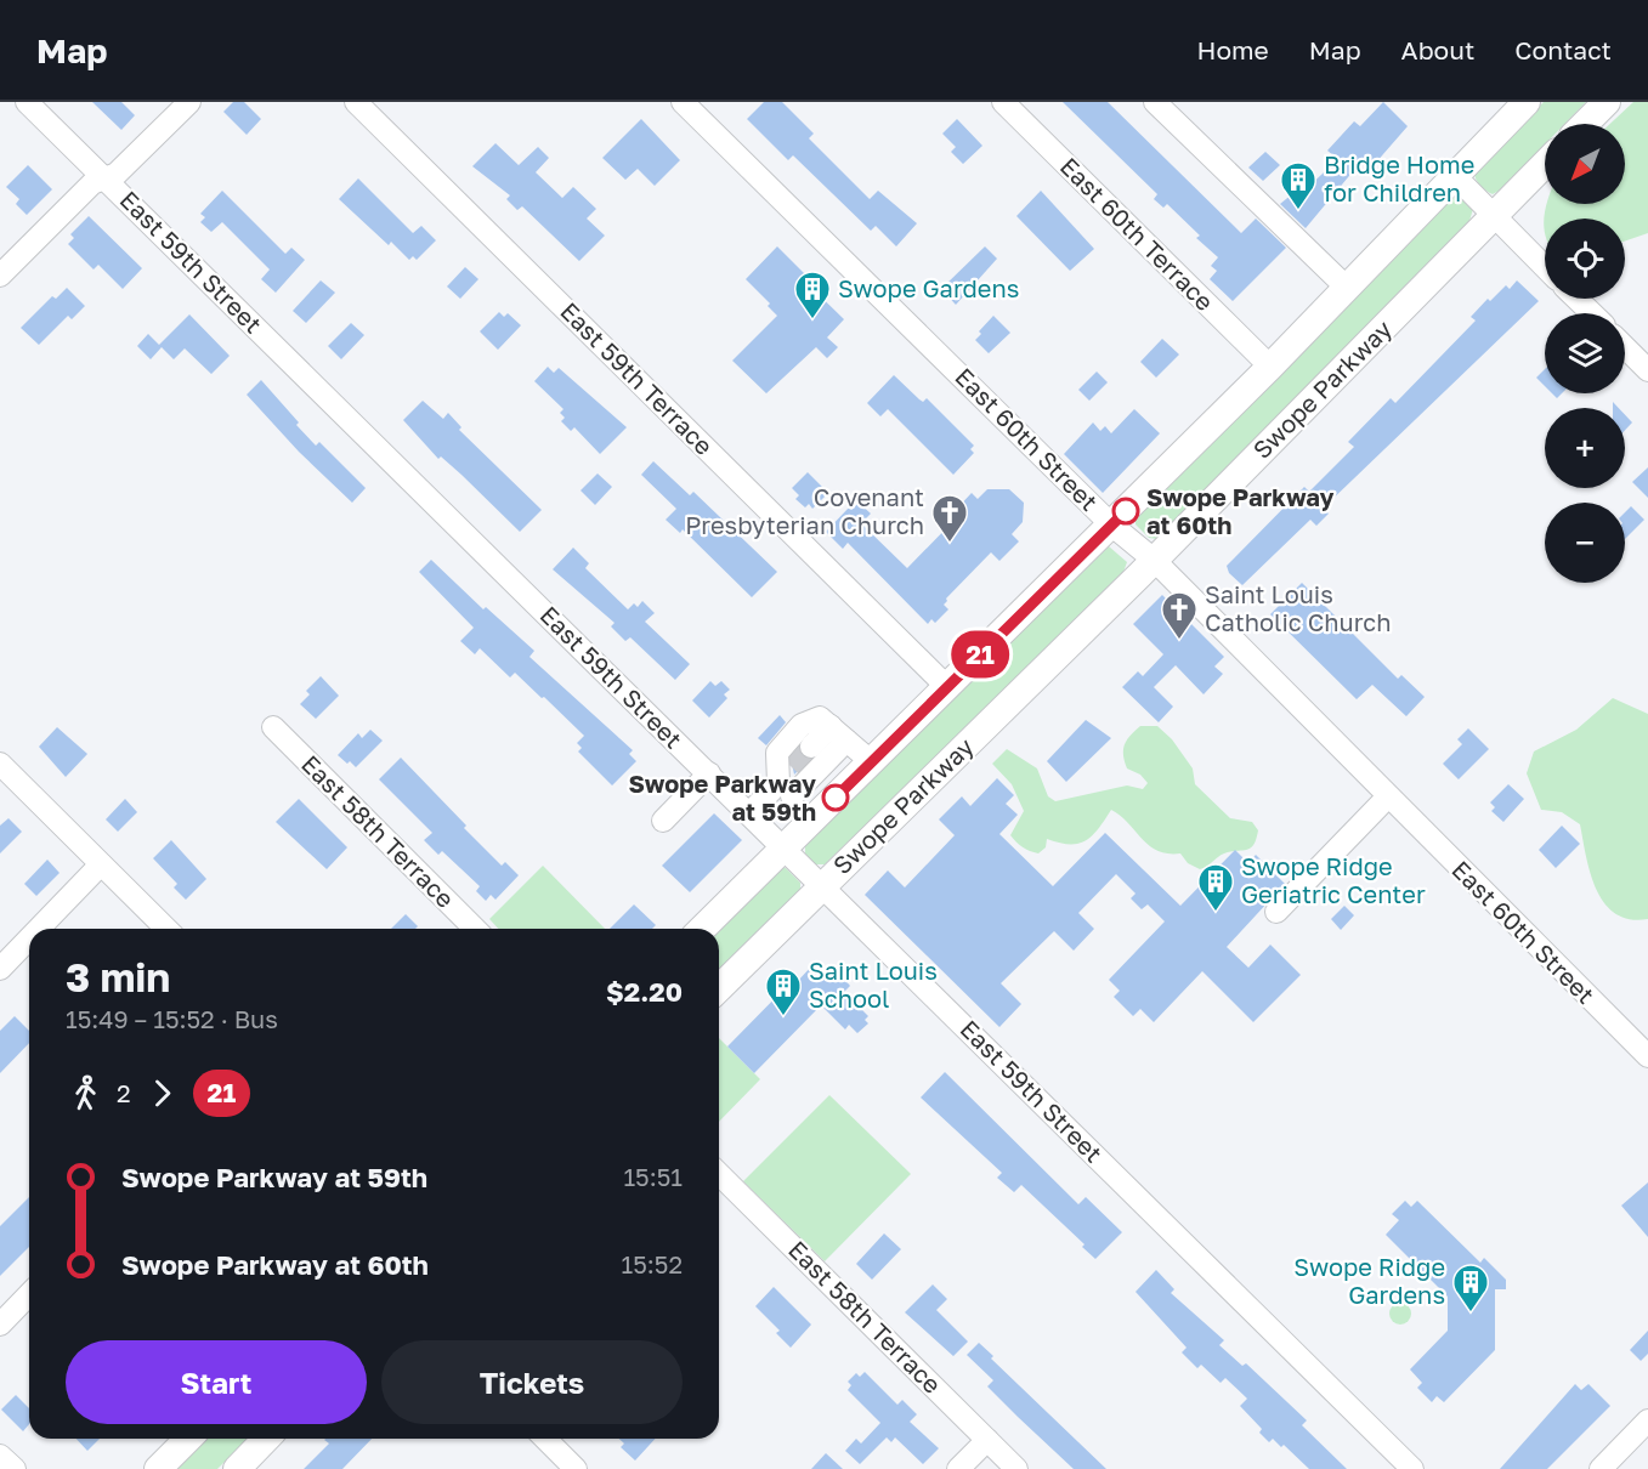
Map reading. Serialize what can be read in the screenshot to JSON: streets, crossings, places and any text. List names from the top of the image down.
{
  "streets": {
    "main road": ["Swope Parkway"],
    "street": [
      "East 60th Terrace",
      "East 59th Street",
      "East 59th Terrace",
      "East 60th Street",
      "East 58th Terrace"
    ]
  },
  "crossings": [
    ["East 59th Street", "Swope Parkway"],
    ["Swope Parkway", "East 60th Street"]
  ],
  "places": {
    "building": [
      "Bridge Home for Children",
      "Swope Gardens",
      "Swope Ridge Geriatric Center",
      "Saint Louis School",
      "Swope Ridge Gardens"
    ],
    "other": ["Swope Parkway at 60th", "Swope Parkway at 59th"],
    "church": ["Covenant Presbyterian Church", "Saint Louis Catholic Church"]
  },
  "lines": ["bus line 21"],
  "north": "bottom left",
  "page": {
    "header": "Map",
    "nav": [
      "Home",
      "Map",
      "About",
      "Contact"
    ],
    "on_map": "21",
    "map_buttons": ["+", "−"],
    "heading": ["3 min", "15:49 – 15:52 · Bus", "$2.20"],
    "legs": ["2", "21"],
    "list": [
      {
        "name": "Swope Parkway at 59th",
        "value": "15:51"
      },
      {
        "name": "Swope Parkway at 60th",
        "value": "15:52"
      }
    ],
    "buttons": ["Start", "Tickets"]
  }
}
